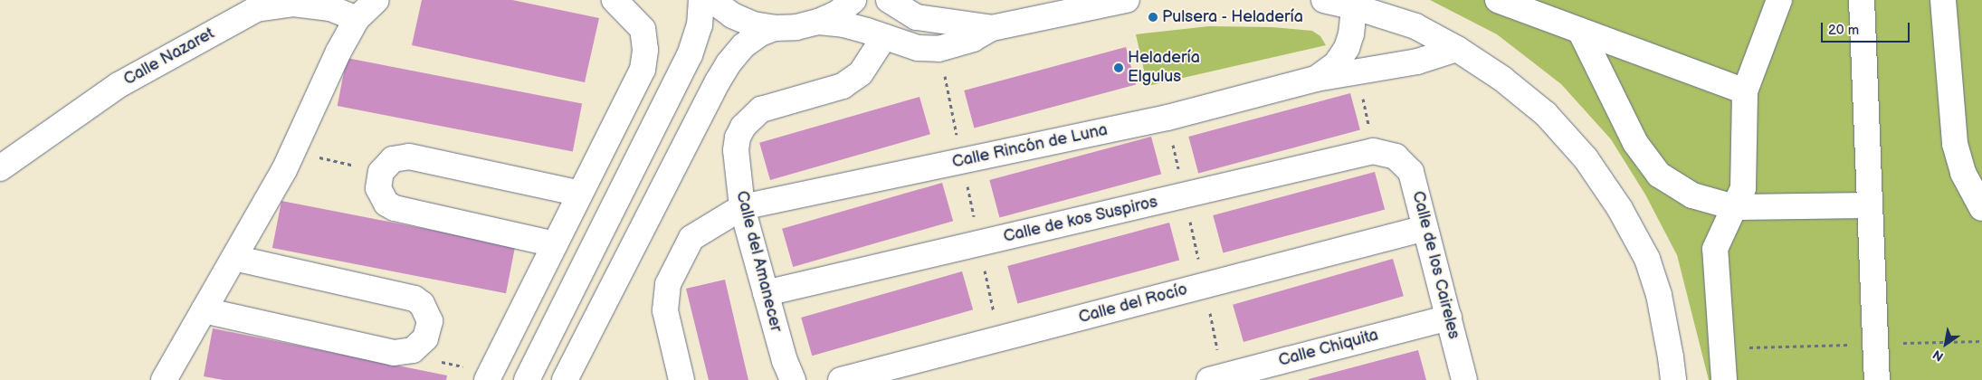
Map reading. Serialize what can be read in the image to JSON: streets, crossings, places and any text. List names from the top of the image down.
{
  "streets": {
    "street": [
      "Calle Nazaret",
      "Calle Rincón de Luna",
      "Calle de kos Suspiros",
      "Calle del Amanecer",
      "Calle de los Caireles",
      "Calle del Rocío",
      "Calle Chiquita"
    ]
  },
  "crossings": [
    ["Calle Rincón de Luna", "Calle del Amanecer"],
    ["Calle de kos Suspiros", "Calle del Amanecer"],
    ["Calle de kos Suspiros", "Calle de los Caireles"],
    ["Calle de los Caireles", "Calle del Rocío"],
    ["Calle de los Caireles", "Calle Chiquita"]
  ],
  "places": ["Pulsera - Heladería", "Heladería Elgulus"],
  "scale_bar": "20 m",
  "north": "bottom left"
}
